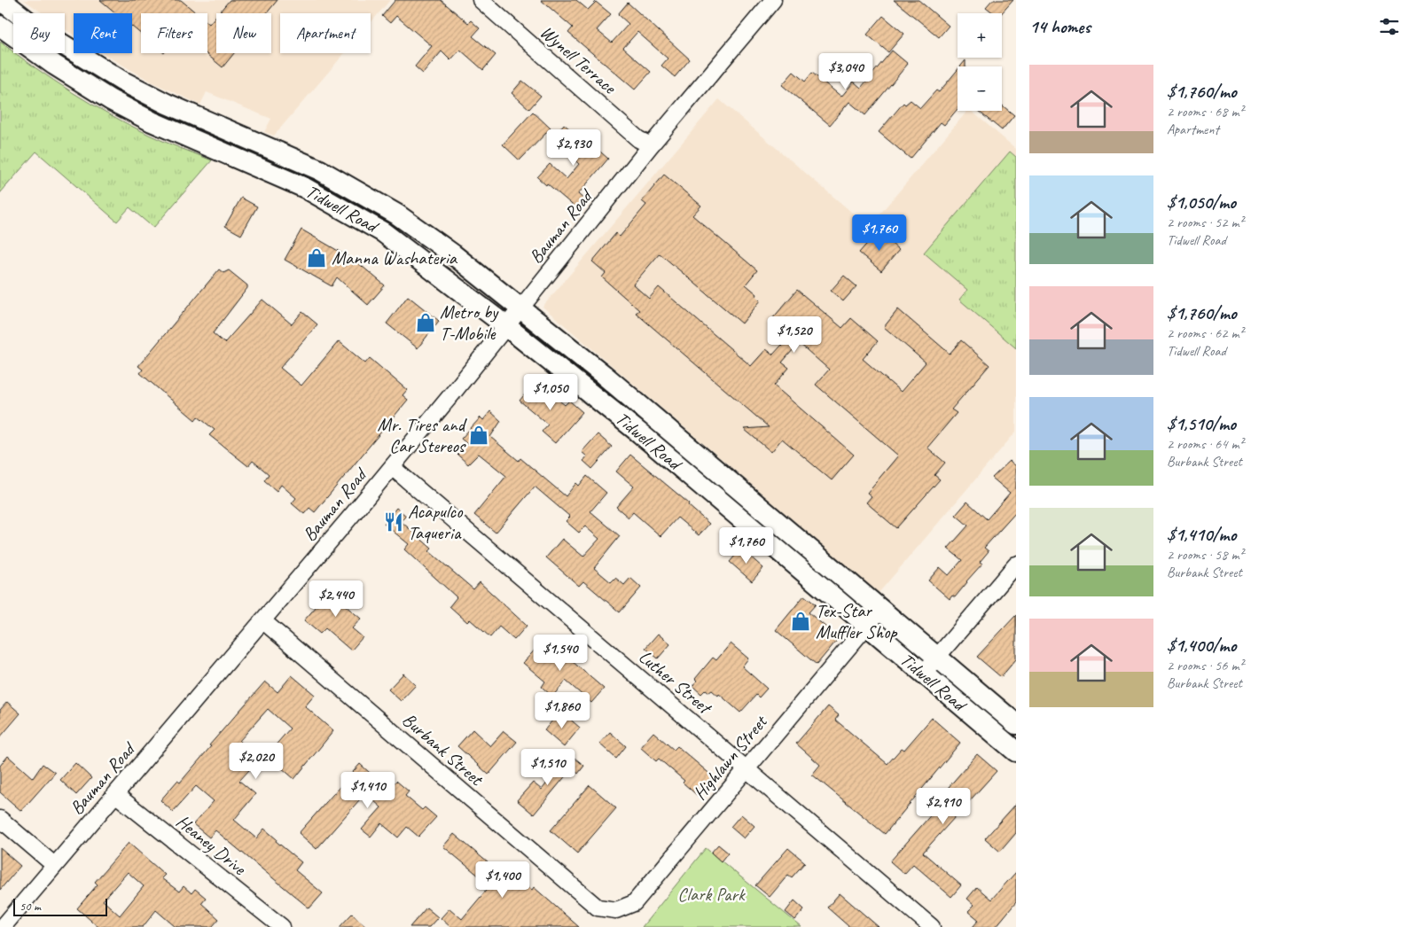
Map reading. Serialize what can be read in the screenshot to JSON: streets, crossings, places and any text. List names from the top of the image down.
{
  "streets": {
    "main road": ["Tidwell Road"],
    "street": [
      "Wynell Terrace",
      "Bauman Road",
      "Luther Street",
      "Burbank Street",
      "Highlawn Street",
      "Heaney Drive"
    ]
  },
  "crossings": [
    ["Wynell Terrace", "Bauman Road"],
    ["Tidwell Road", "Bauman Road"],
    ["Tidwell Road", "Highlawn Street"],
    ["Bauman Road", "Luther Street"],
    ["Bauman Road", "Burbank Street"],
    ["Bauman Road", "Heaney Drive"],
    ["Luther Street", "Highlawn Street"],
    ["Burbank Street", "Highlawn Street"]
  ],
  "parks": ["Clark Park"],
  "places": {
    "shop": [
      "Manna Washateria",
      "Metro by T-Mobile",
      "Mr. Tires and Car Stereos",
      "Tex-Star Muffler Shop"
    ],
    "restaurant": ["Acapulco Taqueria"]
  },
  "scale_bar": "50 m",
  "page": {
    "heading": "14 homes",
    "map_buttons": ["+", "−"],
    "chip": [
      "Buy",
      "Rent",
      "Filters",
      "New",
      "Apartment"
    ],
    "price": [
      "$3,040",
      "$2,930",
      "$1,760",
      "$1,520",
      "$1,050",
      "$1,760",
      "$2,440",
      "$1,540",
      "$1,860",
      "$2,020",
      "$1,510",
      "$1,410",
      "$2,910",
      "$1,400"
    ],
    "list": [
      {
        "name": "$1,760/mo",
        "note": "2 rooms · 68 m² · Apartment"
      },
      {
        "name": "$1,050/mo",
        "note": "2 rooms · 52 m² · Tidwell Road"
      },
      {
        "name": "$1,760/mo",
        "note": "2 rooms · 62 m² · Tidwell Road"
      },
      {
        "name": "$1,510/mo",
        "note": "2 rooms · 64 m² · Burbank Street"
      },
      {
        "name": "$1,410/mo",
        "note": "2 rooms · 58 m² · Burbank Street"
      },
      {
        "name": "$1,400/mo",
        "note": "2 rooms · 56 m² · Burbank Street"
      }
    ],
    "scale": "50 m"
  }
}
